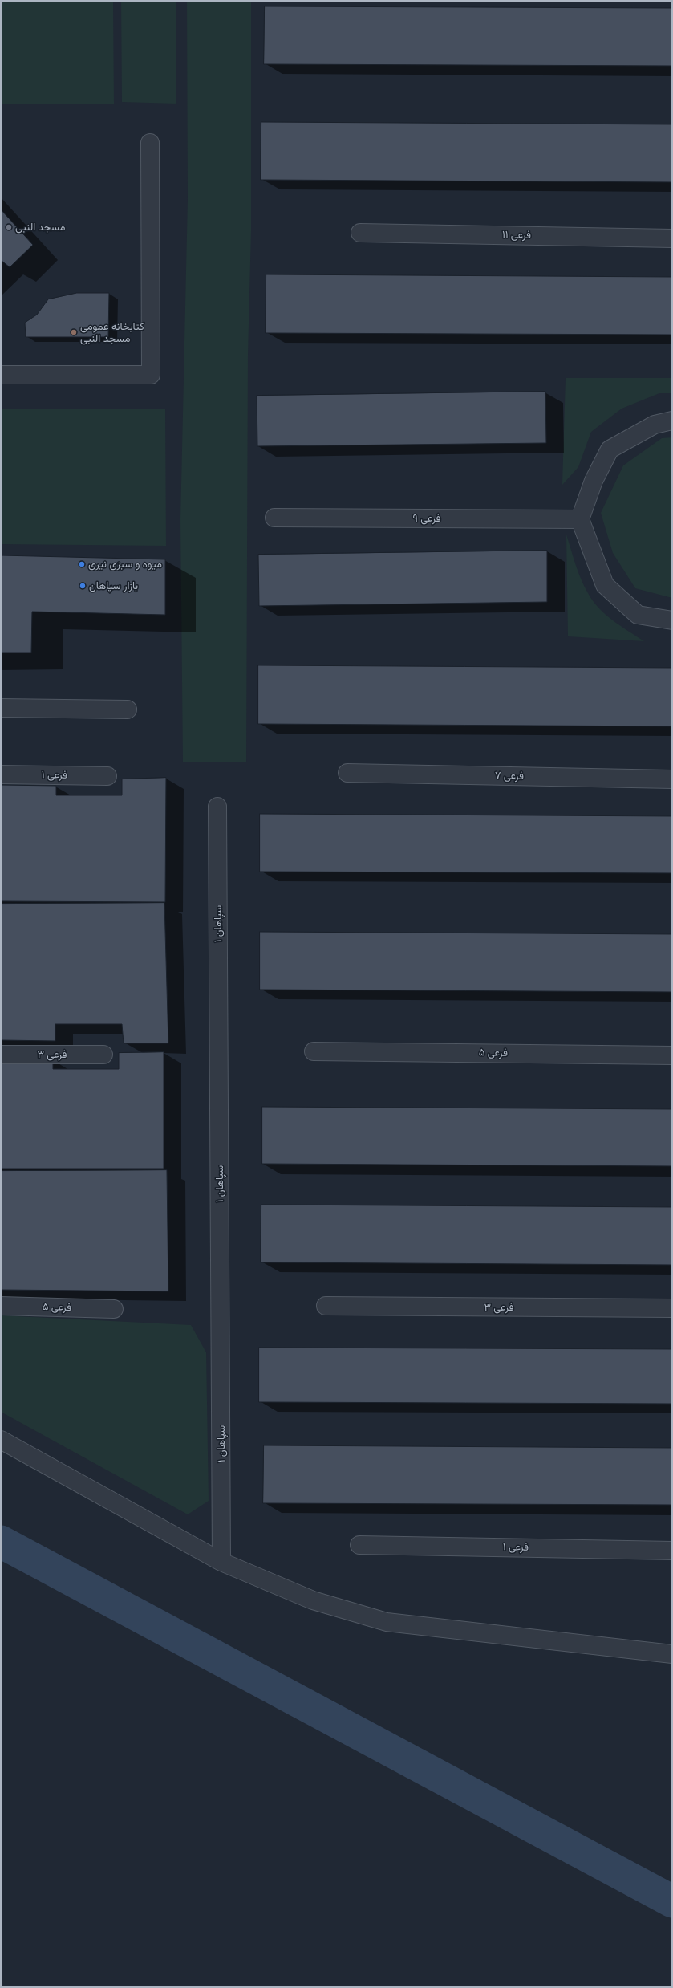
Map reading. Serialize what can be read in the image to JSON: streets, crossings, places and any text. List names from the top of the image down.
{
  "streets": {
    "street": [
      "فرعی ۱۱",
      "فرعی ۹",
      "فرعی ۱",
      "فرعی ۷",
      "سپاهان ۱",
      "فرعی ۵",
      "فرعی ۳"
    ]
  },
  "places": [
    "مسجد النبی",
    "کتابخانه عمومی مسجد النبی",
    "میوه و سبزی نیری",
    "بازار سپاهان"
  ]
}
